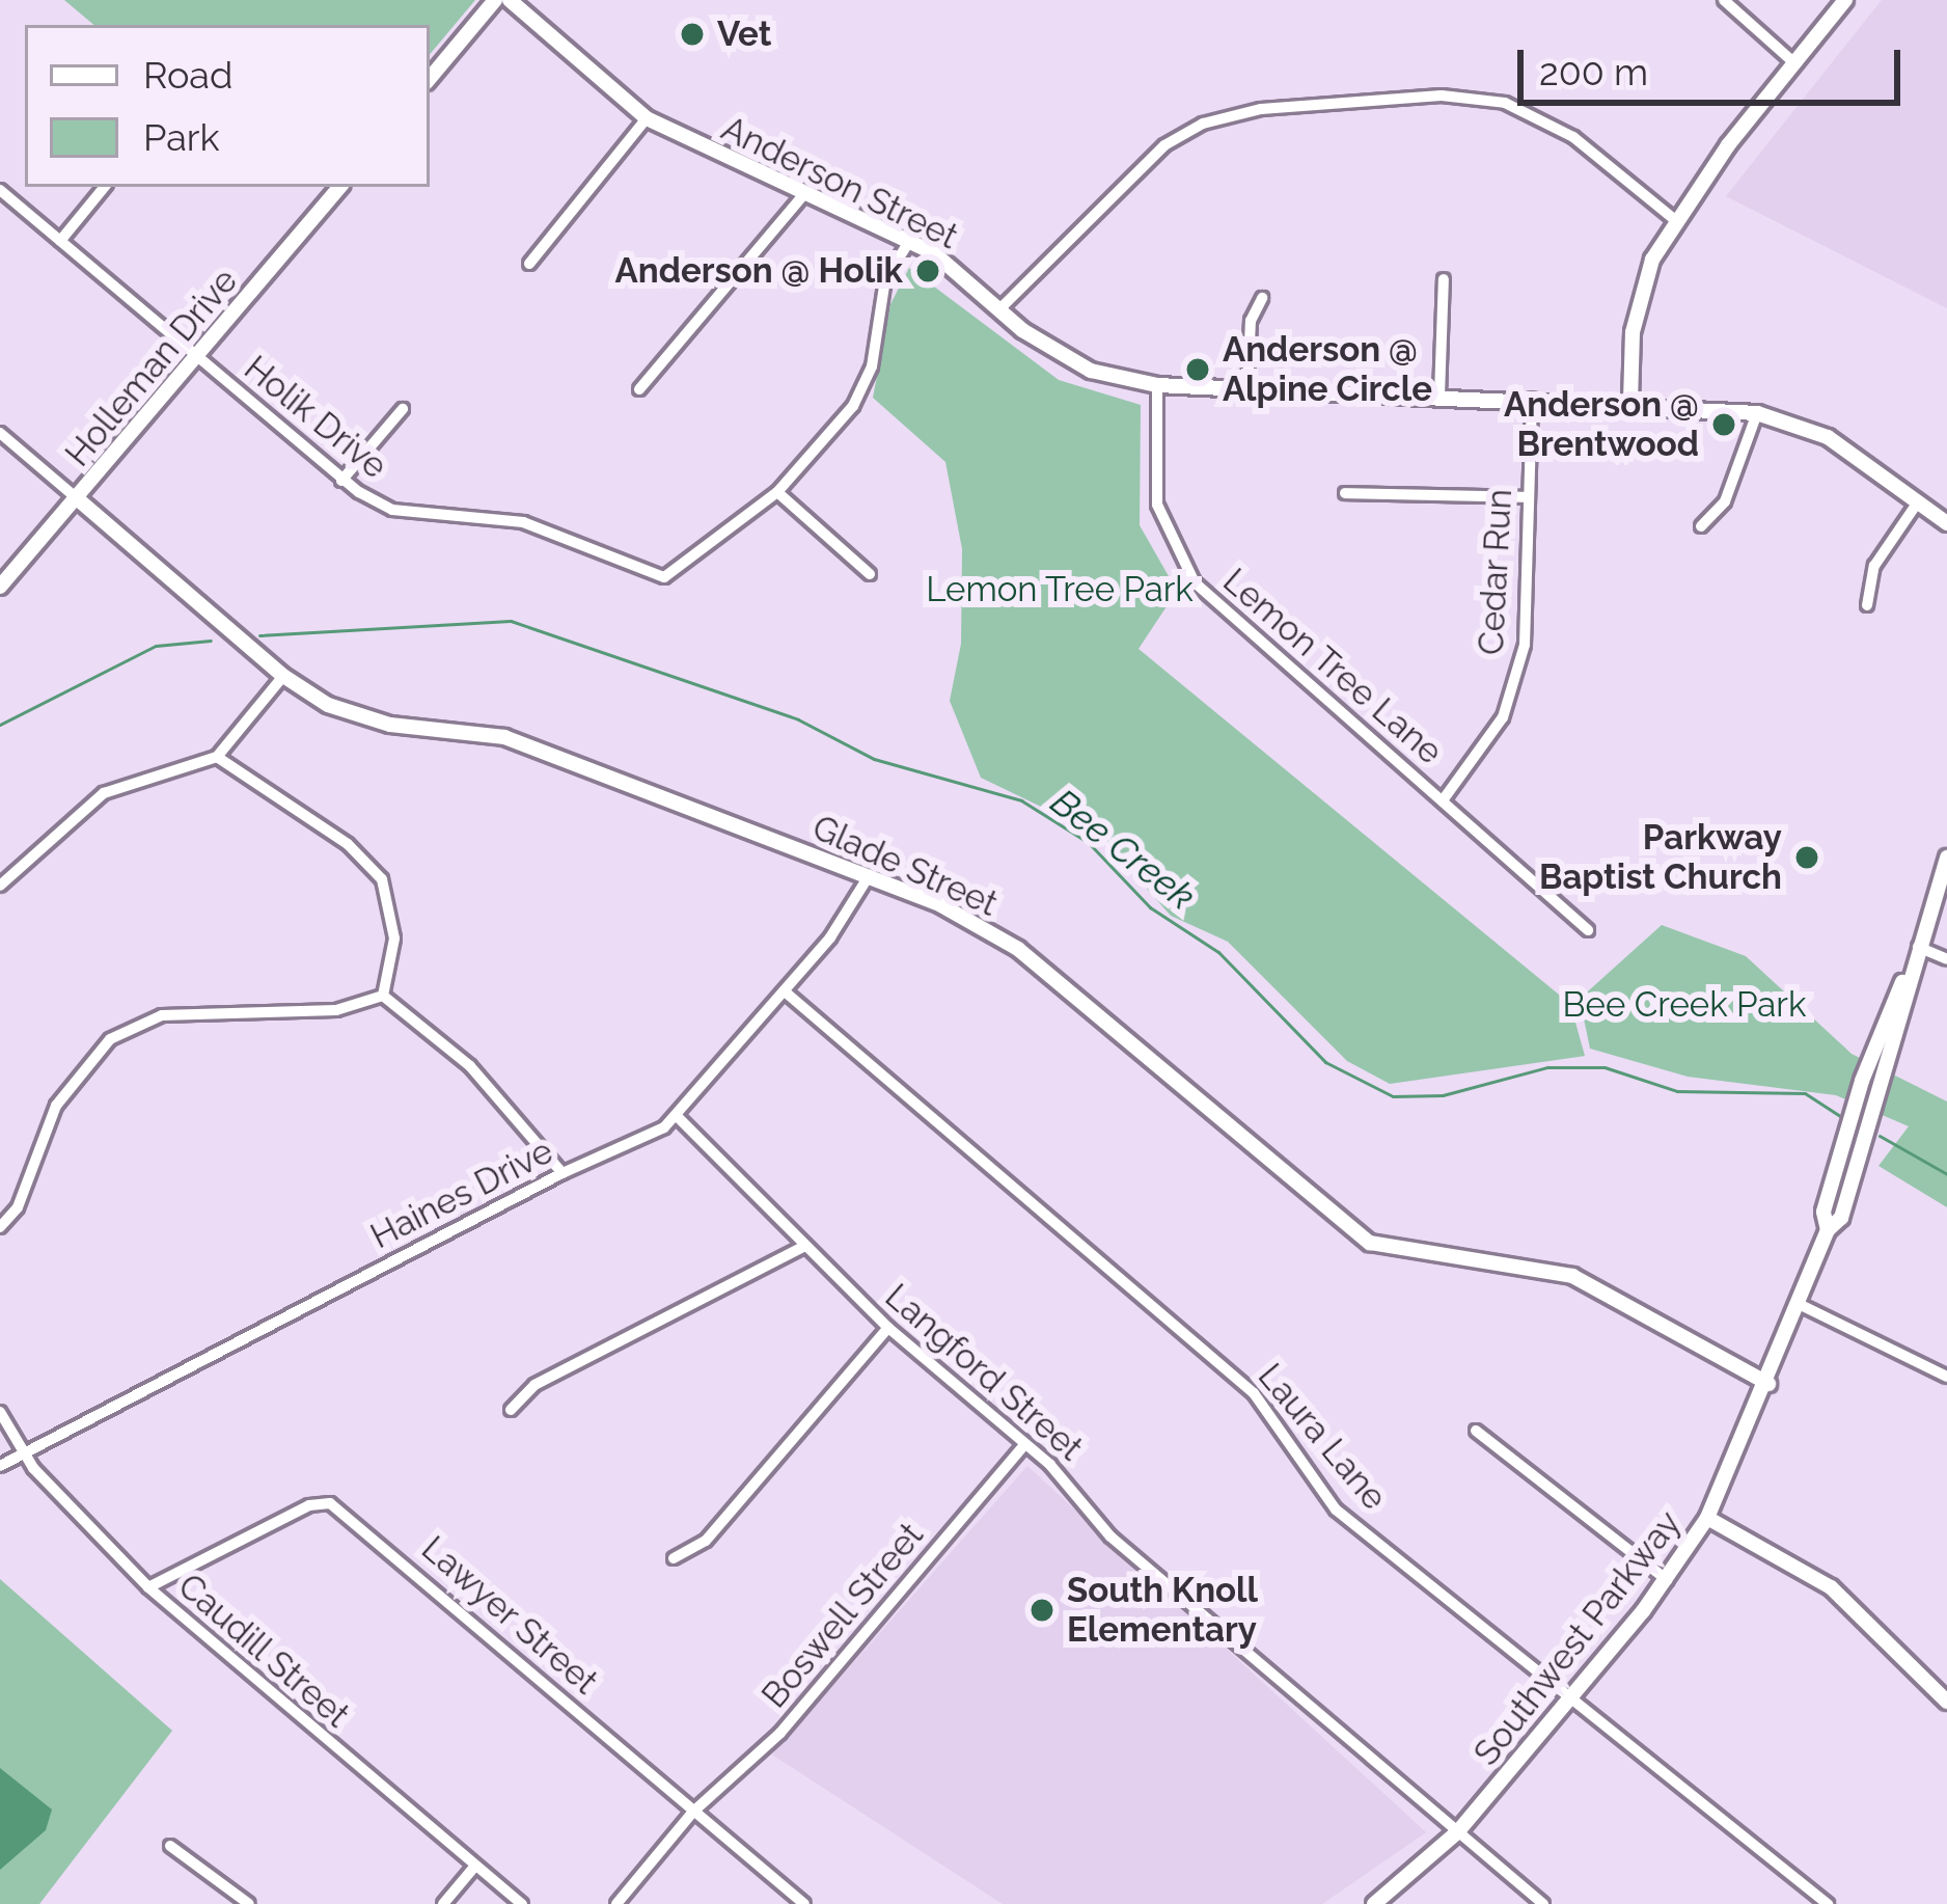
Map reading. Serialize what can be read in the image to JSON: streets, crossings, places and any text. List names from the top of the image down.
{
  "streets": {
    "street": [
      "Anderson Street",
      "Holleman Drive",
      "Holik Drive",
      "Cedar Run",
      "Lemon Tree Lane",
      "Glade Street",
      "Haines Drive",
      "Langford Street",
      "Laura Lane",
      "Lawyer Street",
      "Boswell Street",
      "Southwest Parkway",
      "Caudill Street"
    ]
  },
  "crossings": [
    ["Anderson Street", "Holik Drive"],
    ["Anderson Street", "Cedar Run"],
    ["Anderson Street", "Lemon Tree Lane"],
    ["Holleman Drive", "Holik Drive"],
    ["Holleman Drive", "Glade Street"],
    ["Cedar Run", "Lemon Tree Lane"],
    ["Glade Street", "Haines Drive"],
    ["Glade Street", "Southwest Parkway"],
    ["Haines Drive", "Langford Street"],
    ["Haines Drive", "Laura Lane"],
    ["Haines Drive", "Caudill Street"],
    ["Langford Street", "Boswell Street"],
    ["Langford Street", "Southwest Parkway"],
    ["Laura Lane", "Southwest Parkway"],
    ["Lawyer Street", "Boswell Street"],
    ["Lawyer Street", "Caudill Street"]
  ],
  "water": ["Bee Creek"],
  "parks": ["Lemon Tree Park", "Bee Creek Park"],
  "places": [
    "Vet",
    "Anderson @ Holik",
    "Anderson @ Alpine Circle",
    "Anderson @ Brentwood",
    "Parkway Baptist Church",
    "South Knoll Elementary"
  ],
  "legend": ["Road", "Park"],
  "scale_bar": "200 m"
}
